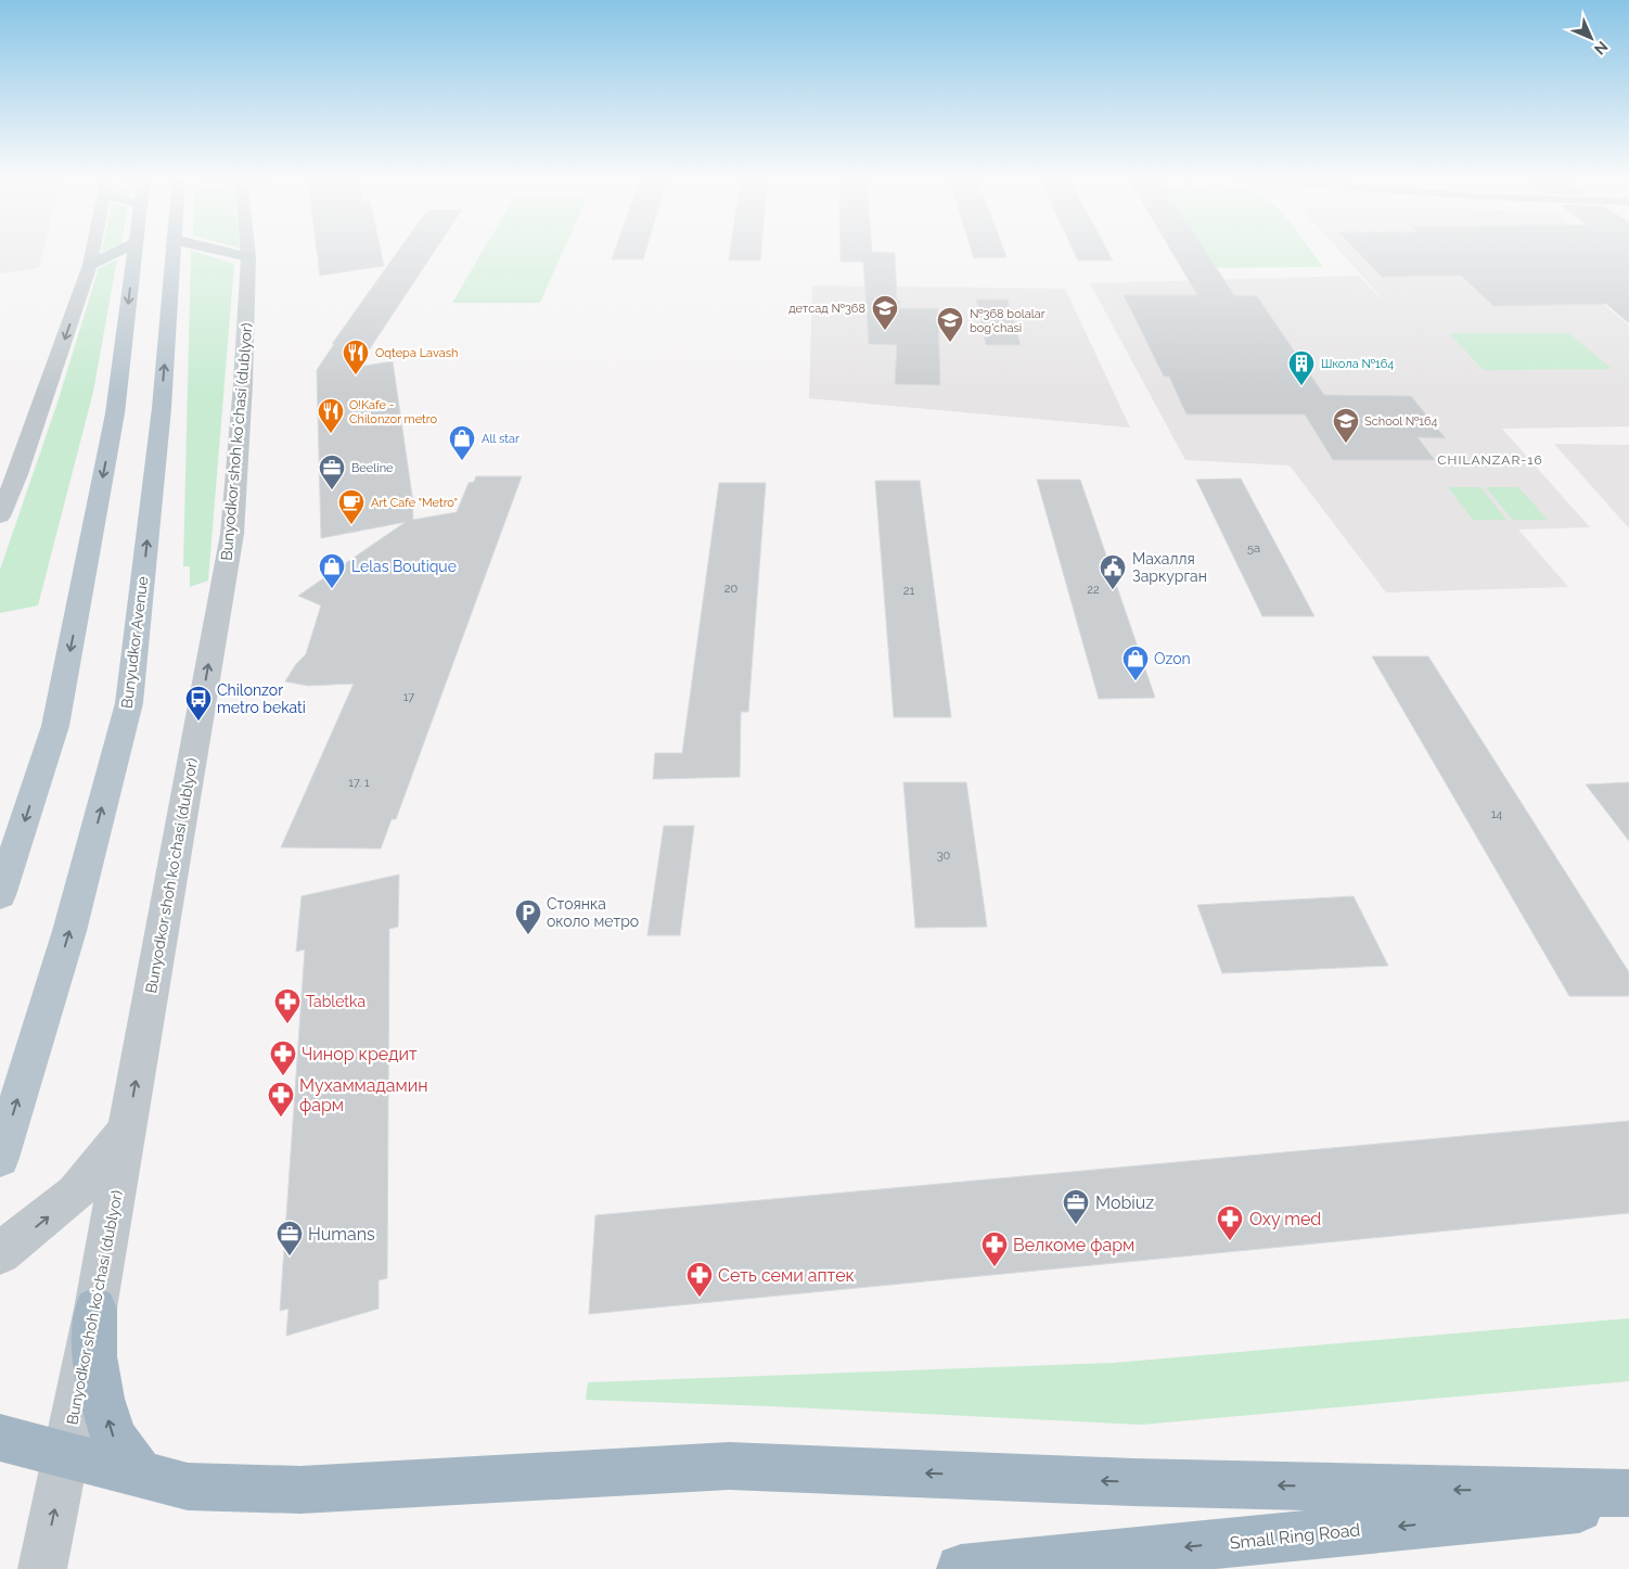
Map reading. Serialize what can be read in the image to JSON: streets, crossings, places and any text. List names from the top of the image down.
{
  "streets": {
    "highway": ["Small Ring Road"],
    "main road": ["Bunyudkor Avenue"],
    "street": ["Bunyodkor shoh koʻchasi (dublyor)"]
  },
  "one_way": ["Bunyodkor shoh koʻchasi (dublyor)"],
  "districts": ["CHILANZAR-16"],
  "places": {
    "school or university": ["детсад №368", "№368 bolalar bog'chasi", "School №164"],
    "restaurant": ["Oqtepa Lavash", "O!Kafe - Chilonzor metro"],
    "building": ["Школа №164"],
    "shop": ["All star", "Lelas Boutique", "Ozon"],
    "office": ["Beeline", "Mobiuz", "Humans"],
    "cafe": ["Art Cafe \"Metro\""],
    "public building": ["Махалля Заркурган"],
    "bus stop": ["Chilonzor metro bekati"],
    "parking": ["Стоянка около метро"],
    "pharmacy": [
      "Tabletka",
      "Чинор кредит",
      "Мухаммадамин фарм",
      "Oxy med",
      "Велкоме фарм",
      "Сеть семи аптек"
    ]
  },
  "house_numbers": [
    "5а",
    "20",
    "22",
    "21",
    "17",
    "17. 1",
    "14",
    "30"
  ],
  "north": "bottom right"
}
